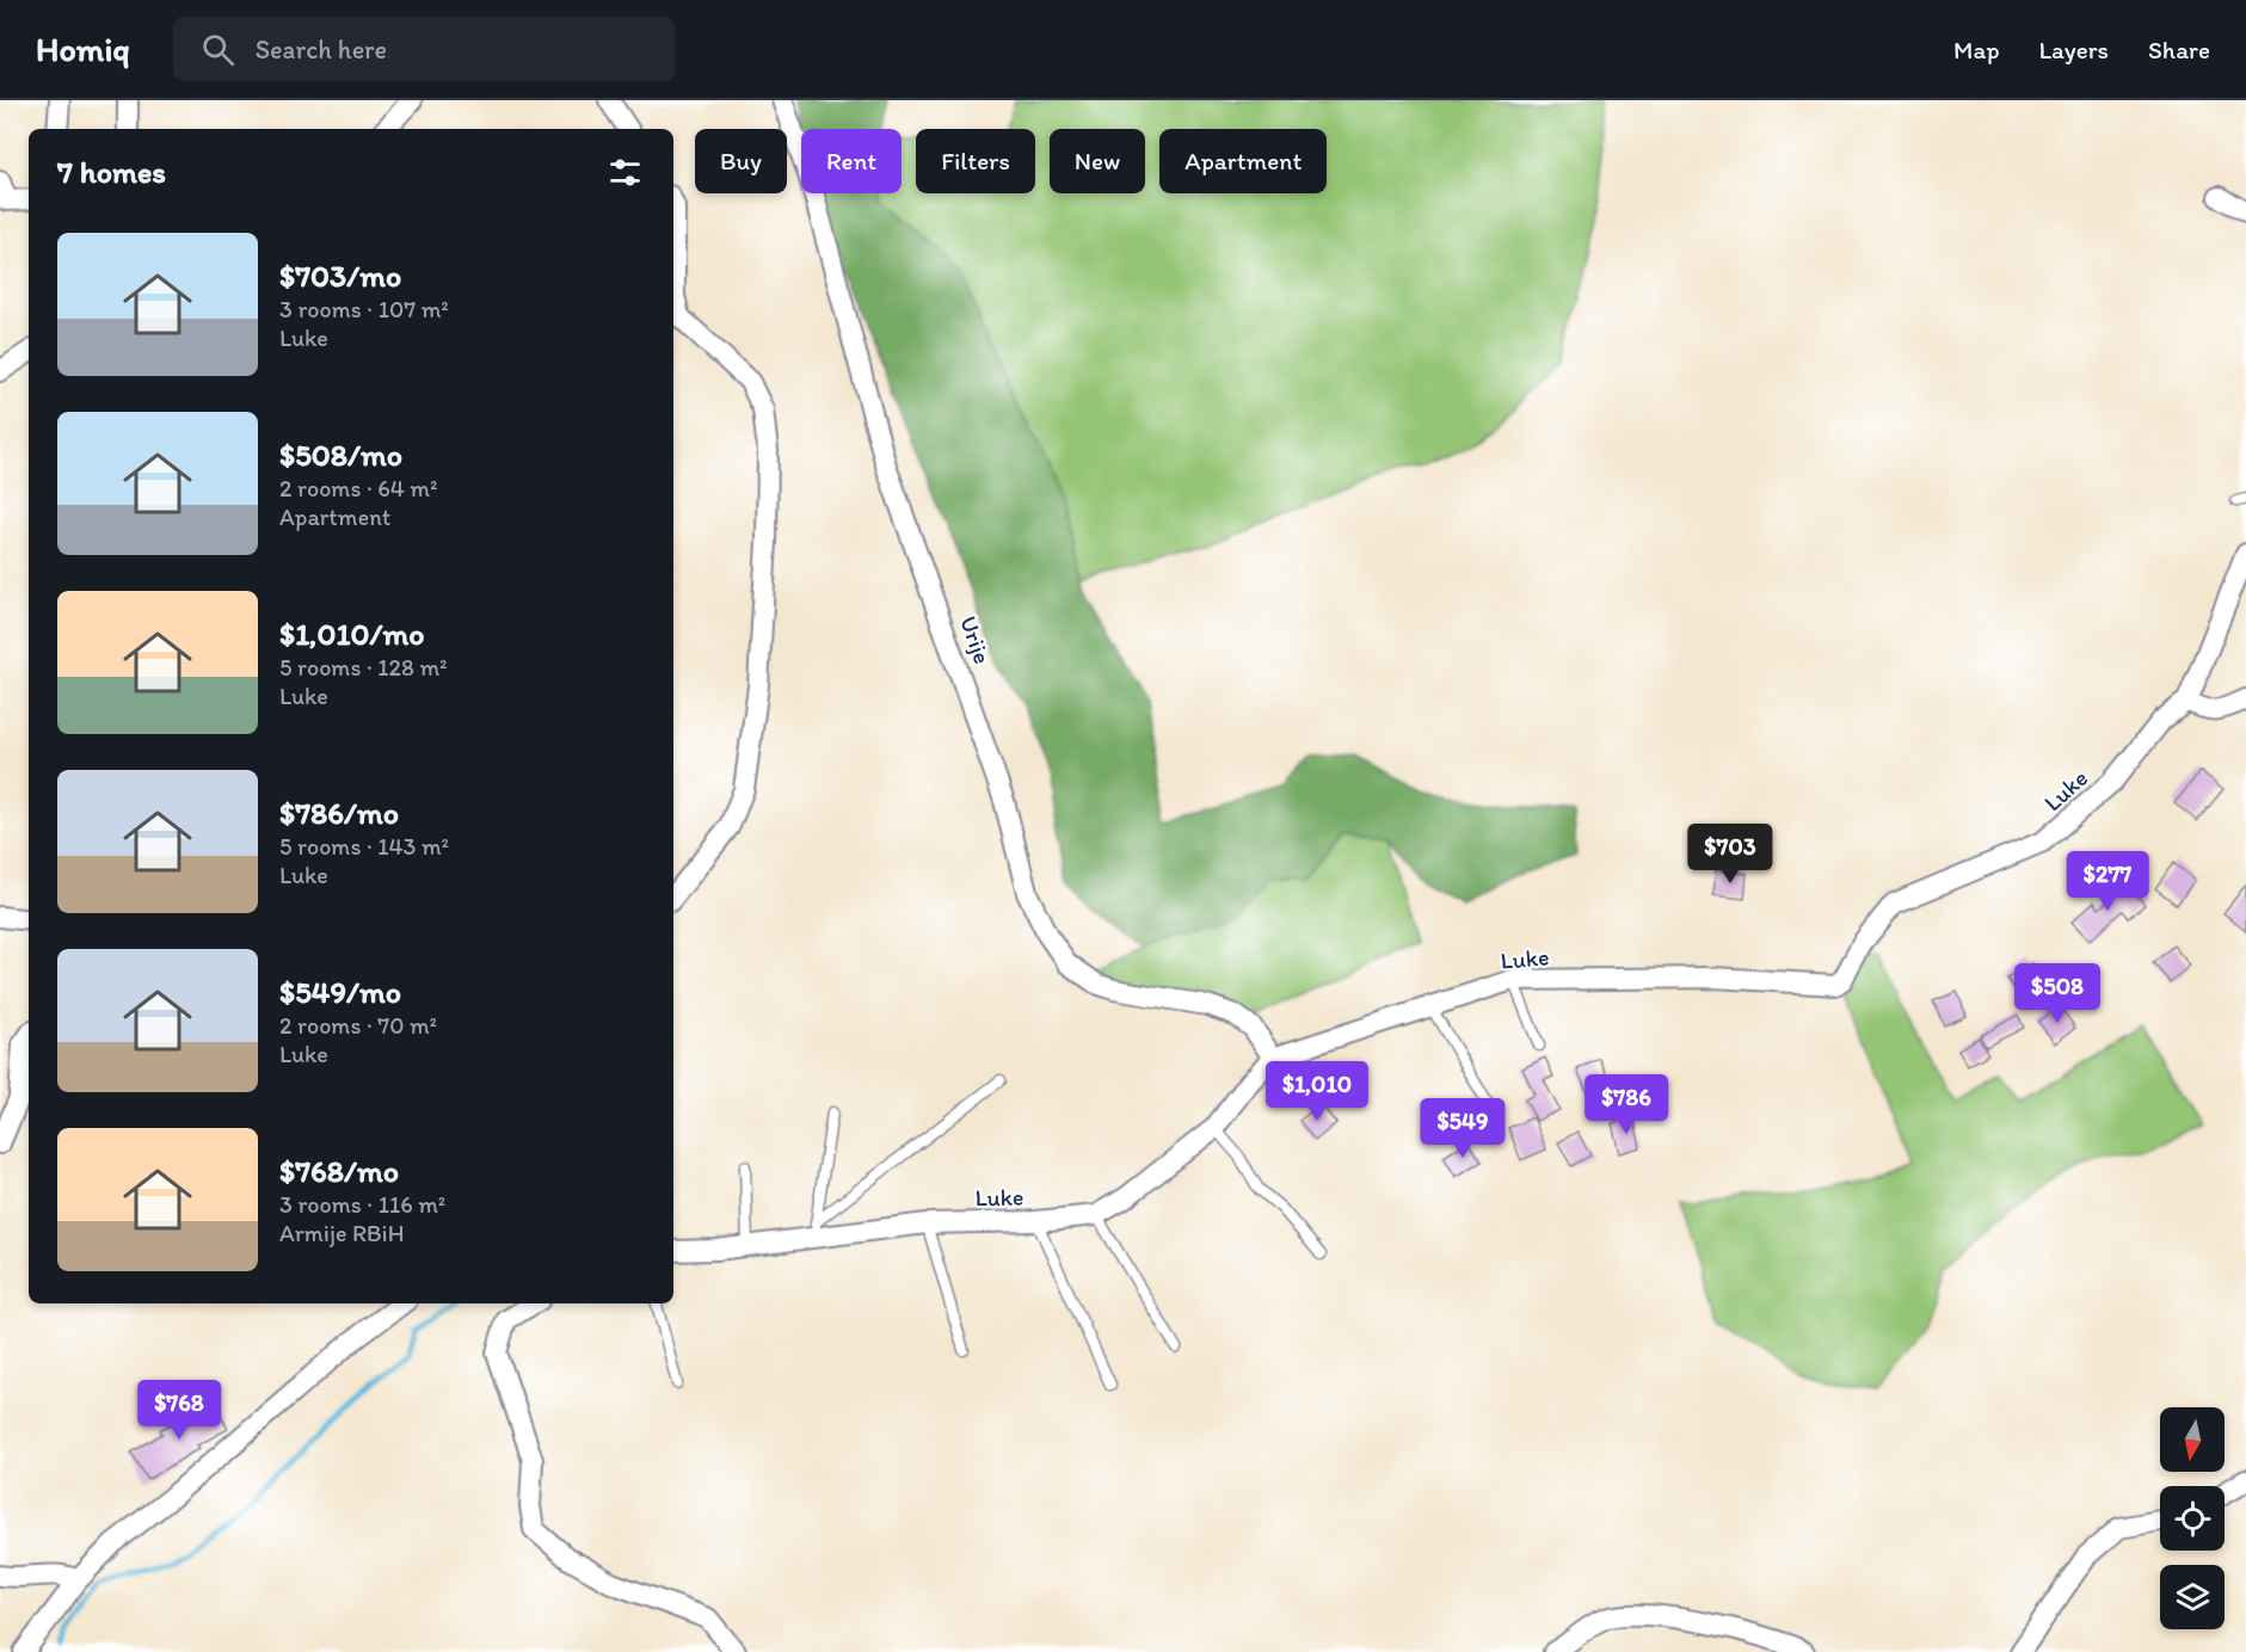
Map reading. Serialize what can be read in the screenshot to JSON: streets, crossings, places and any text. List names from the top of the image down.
{
  "streets": {
    "street": ["Urije", "Luke"]
  },
  "crossings": [
    ["Urije", "Luke"]
  ],
  "north": "bottom",
  "page": {
    "header": "Homiq",
    "search": "Search here",
    "nav": ["Map", "Layers", "Share"],
    "chip": [
      "Buy",
      "Rent",
      "Filters",
      "New",
      "Apartment"
    ],
    "heading": "7 homes",
    "list": [
      {
        "name": "$703/mo",
        "note": "3 rooms · 107 m² · Luke"
      },
      {
        "name": "$508/mo",
        "note": "2 rooms · 64 m² · Apartment"
      },
      {
        "name": "$1,010/mo",
        "note": "5 rooms · 128 m² · Luke"
      },
      {
        "name": "$786/mo",
        "note": "5 rooms · 143 m² · Luke"
      },
      {
        "name": "$549/mo",
        "note": "2 rooms · 70 m² · Luke"
      },
      {
        "name": "$768/mo",
        "note": "3 rooms · 116 m² · Armije RBiH"
      }
    ],
    "price": [
      "$703",
      "$277",
      "$508",
      "$1,010",
      "$786",
      "$549",
      "$768"
    ]
  }
}
